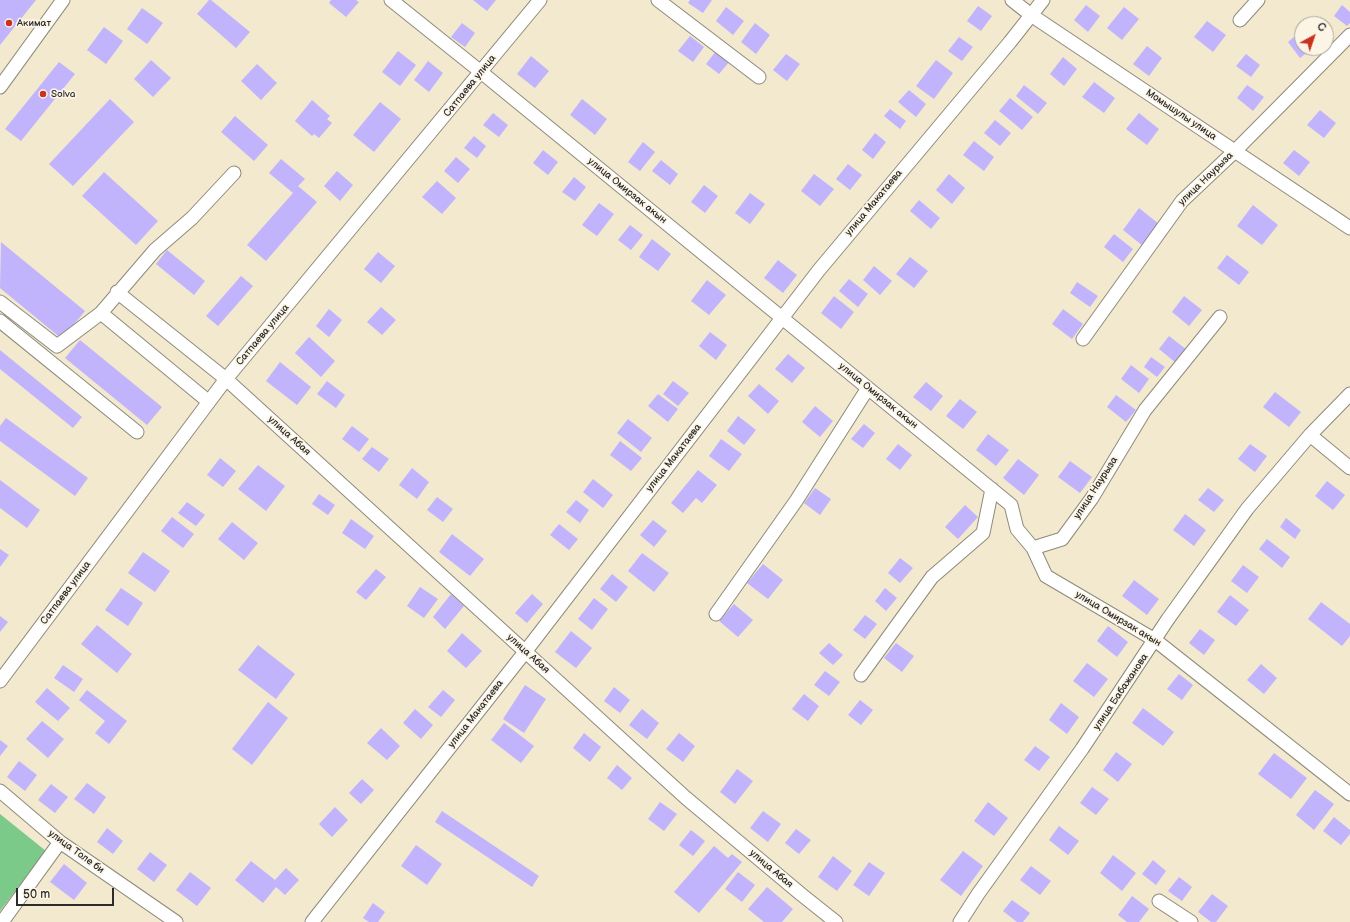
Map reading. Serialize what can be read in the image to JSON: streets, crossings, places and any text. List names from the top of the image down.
{
  "streets": {
    "street": [
      "Сатпаева улица",
      "Момышулы улица",
      "улица Наурыза",
      "улица Омирзак акын",
      "улица Макатаева",
      "улица Абая",
      "улица Бабажанова",
      "улица Толе би"
    ]
  },
  "crossings": [
    ["Сатпаева улица", "улица Омирзак акын"],
    ["Сатпаева улица", "улица Абая"],
    ["Момышулы улица", "улица Наурыза"],
    ["Момышулы улица", "улица Макатаева"],
    ["улица Наурыза", "улица Омирзак акын"],
    ["улица Омирзак акын", "улица Макатаева"],
    ["улица Омирзак акын", "улица Бабажанова"],
    ["улица Макатаева", "улица Абая"]
  ],
  "places": ["Акимат", "Solva"],
  "scale_bar": "50 m",
  "north": "top right"
}
